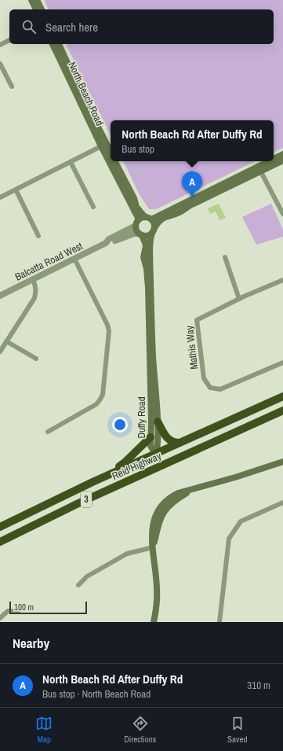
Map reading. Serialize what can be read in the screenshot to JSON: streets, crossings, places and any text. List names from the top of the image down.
{
  "streets": {
    "highway": ["Reid Highway", "3"],
    "main road": ["North Beach Road", "Duffy Road"],
    "street": ["Balcatta Road West", "Mathis Way"]
  },
  "crossings": [
    ["North Beach Road", "Balcatta Road West"],
    ["North Beach Road", "Duffy Road"],
    ["Balcatta Road West", "Duffy Road"],
    ["Duffy Road", "Reid Highway"]
  ],
  "scale_bar": "100 m",
  "page": {
    "search": "Search here",
    "popup": ["North Beach Rd After Duffy Rd", "Bus stop"],
    "pins": "A",
    "scale": "100 m",
    "heading": "Nearby",
    "list": [
      {
        "mark": "A",
        "name": "North Beach Rd After Duffy Rd",
        "note": "Bus stop · North Beach Road",
        "value": "310 m"
      }
    ],
    "nav": ["Map", "Directions", "Saved"]
  }
}
